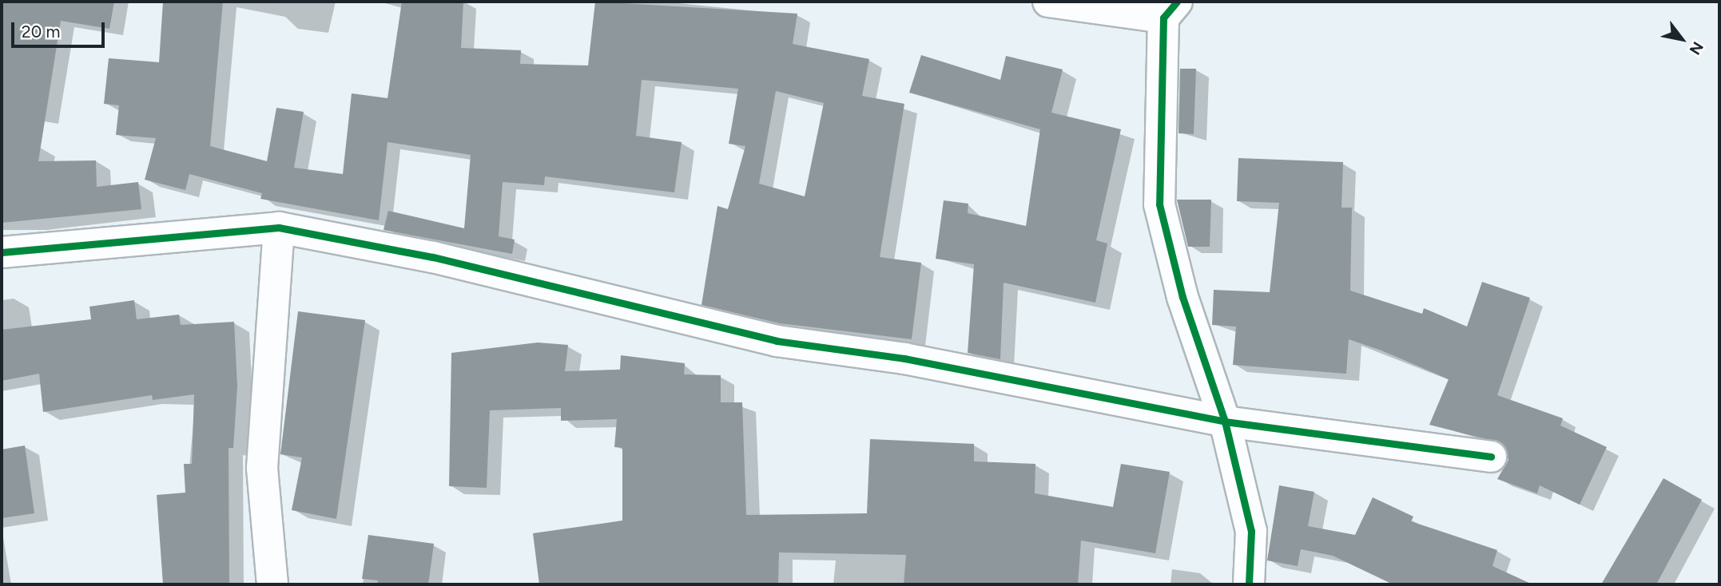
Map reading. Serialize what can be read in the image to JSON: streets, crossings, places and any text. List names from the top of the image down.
{
  "scale_bar": "20 m",
  "north": "bottom right"
}
